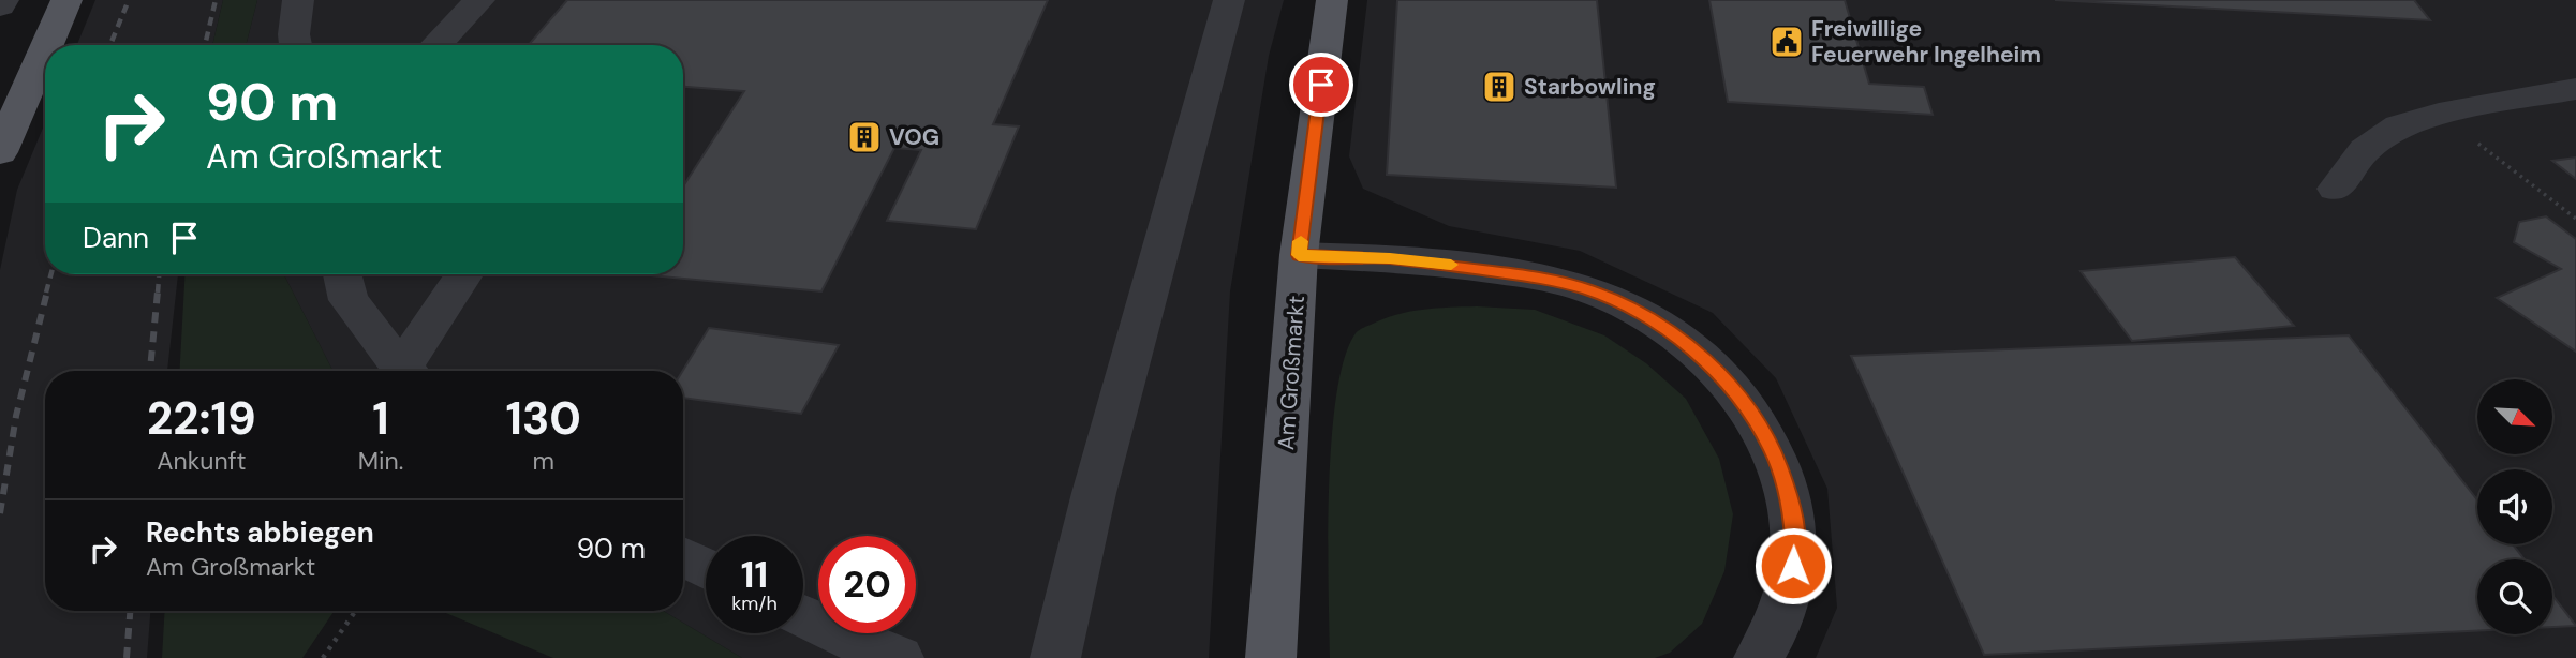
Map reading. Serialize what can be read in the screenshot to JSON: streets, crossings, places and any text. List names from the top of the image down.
{
  "streets": {
    "main road": ["Am Großmarkt"]
  },
  "places": {
    "public building": ["Freiwillige Feuerwehr Ingelheim"],
    "building": ["Starbowling", "VOG"]
  },
  "north": "bottom right",
  "page": {
    "turn": ["90 m", "Am Großmarkt"],
    "then": "Dann",
    "eta": [
      "22:19",
      "Ankunft",
      "1",
      "Min.",
      "130",
      "m"
    ],
    "list": [
      {
        "name": "Rechts abbiegen",
        "note": "Am Großmarkt",
        "value": "90 m"
      }
    ],
    "speed": "11 km/h",
    "limit": "20"
  }
}
